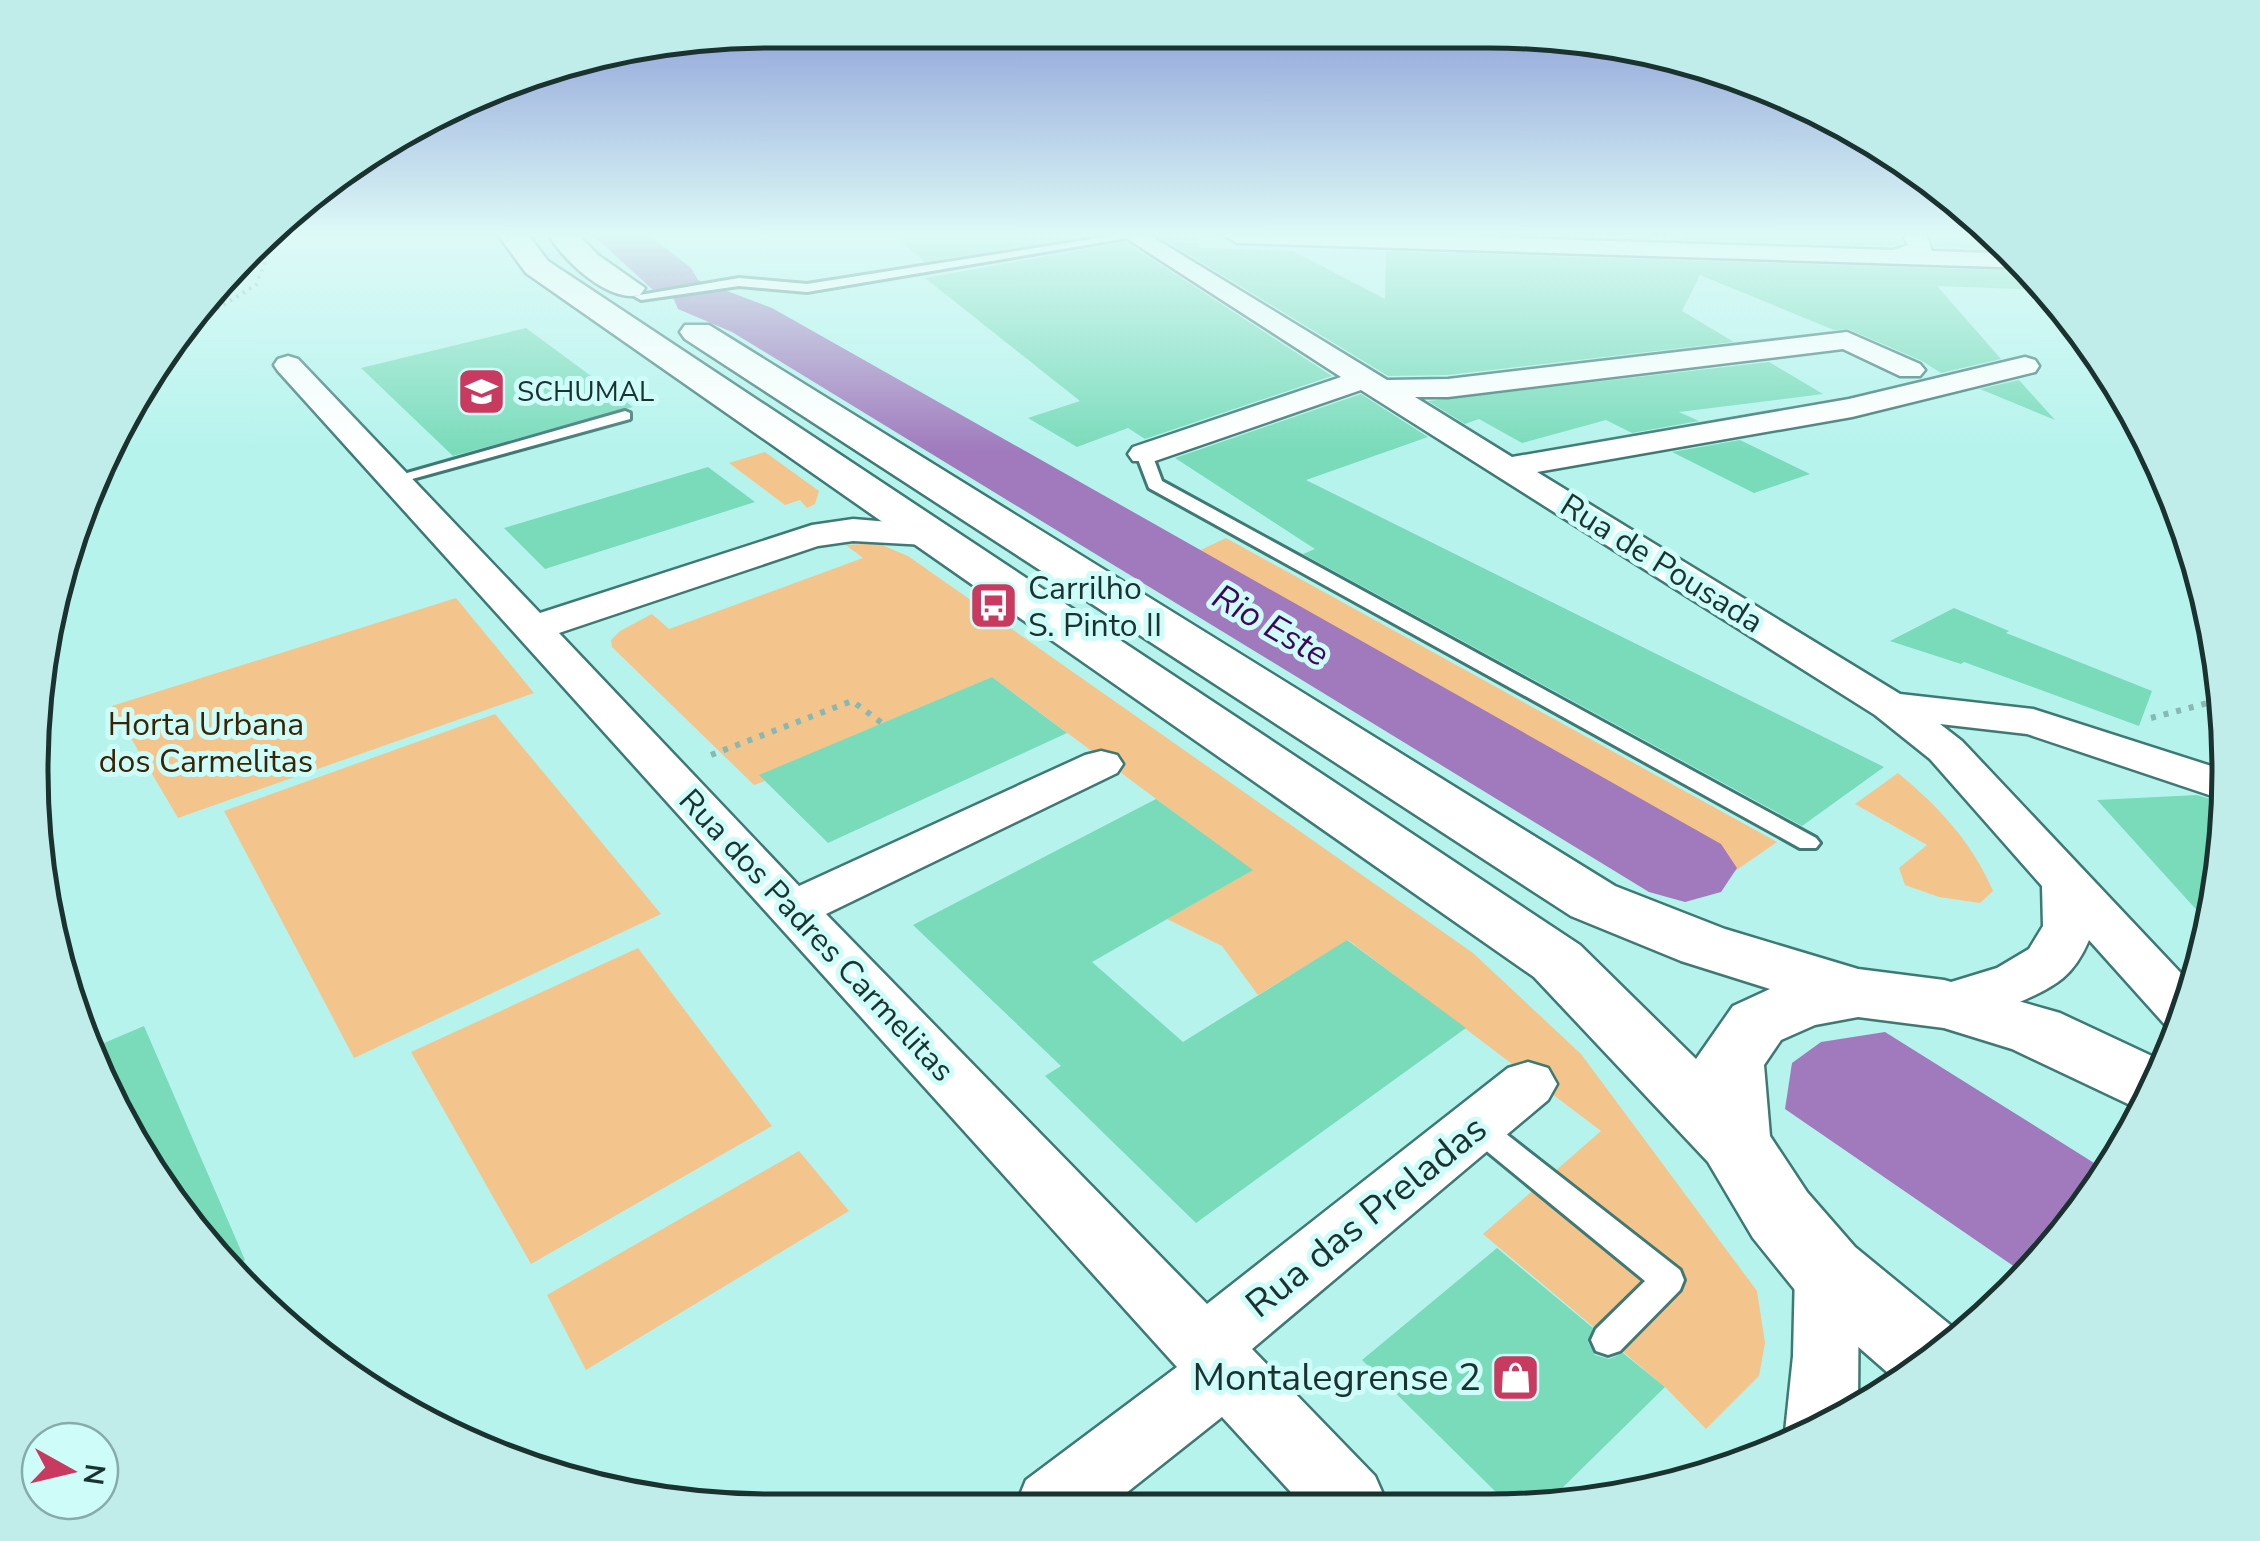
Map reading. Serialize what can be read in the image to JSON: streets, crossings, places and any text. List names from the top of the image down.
{
  "streets": {
    "street": ["Rua de Pousada", "Rua dos Padres Carmelitas", "Rua das Preladas"]
  },
  "crossings": [
    ["Rua dos Padres Carmelitas", "Rua das Preladas"]
  ],
  "water": ["Rio Este"],
  "parks": ["Horta Urbana dos Carmelitas"],
  "places": {
    "school or university": ["SCHUMAL"],
    "bus stop": ["Carrilho S. Pinto II"],
    "shop": ["Montalegrense 2"]
  },
  "north": "right"
}
